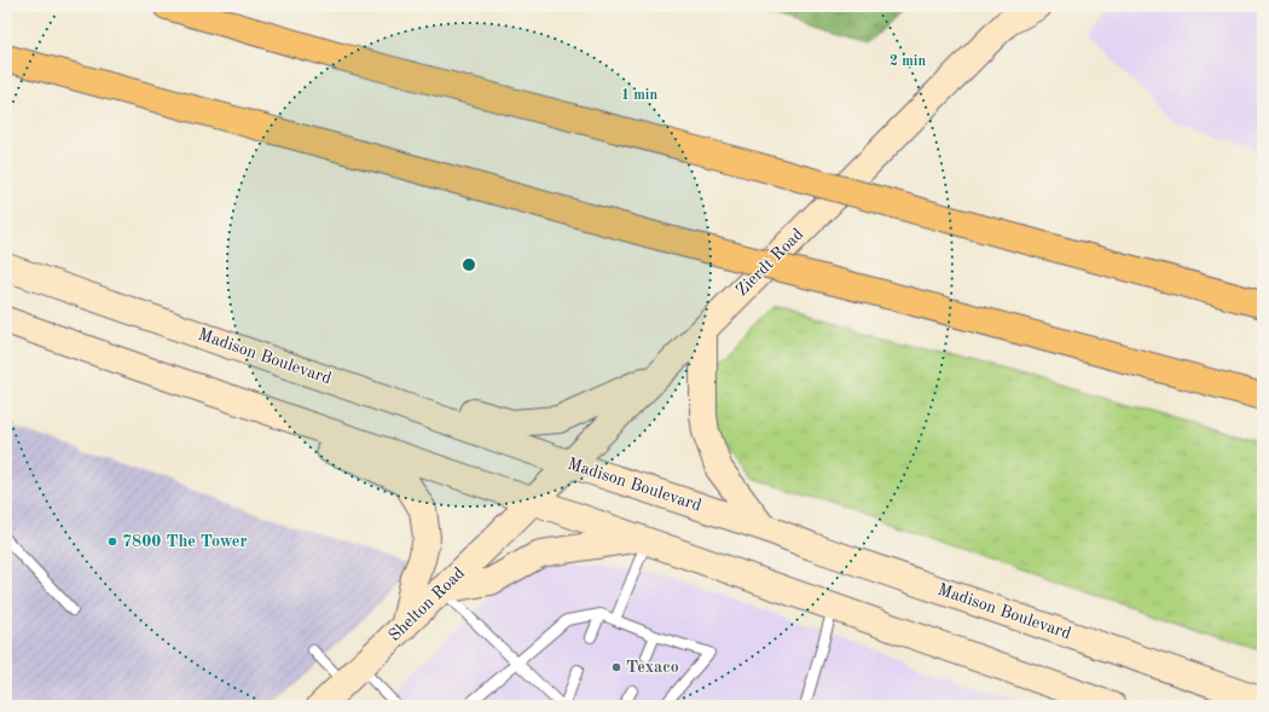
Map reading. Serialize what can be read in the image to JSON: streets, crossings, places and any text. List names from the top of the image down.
{
  "streets": {
    "main road": ["Zierdt Road", "Madison Boulevard", "Shelton Road"]
  },
  "crossings": [
    ["Zierdt Road", "Madison Boulevard"],
    ["Zierdt Road", "Shelton Road"]
  ],
  "places": ["7800 The Tower", "Texaco"],
  "rings": ["2 min", "1 min"]
}
